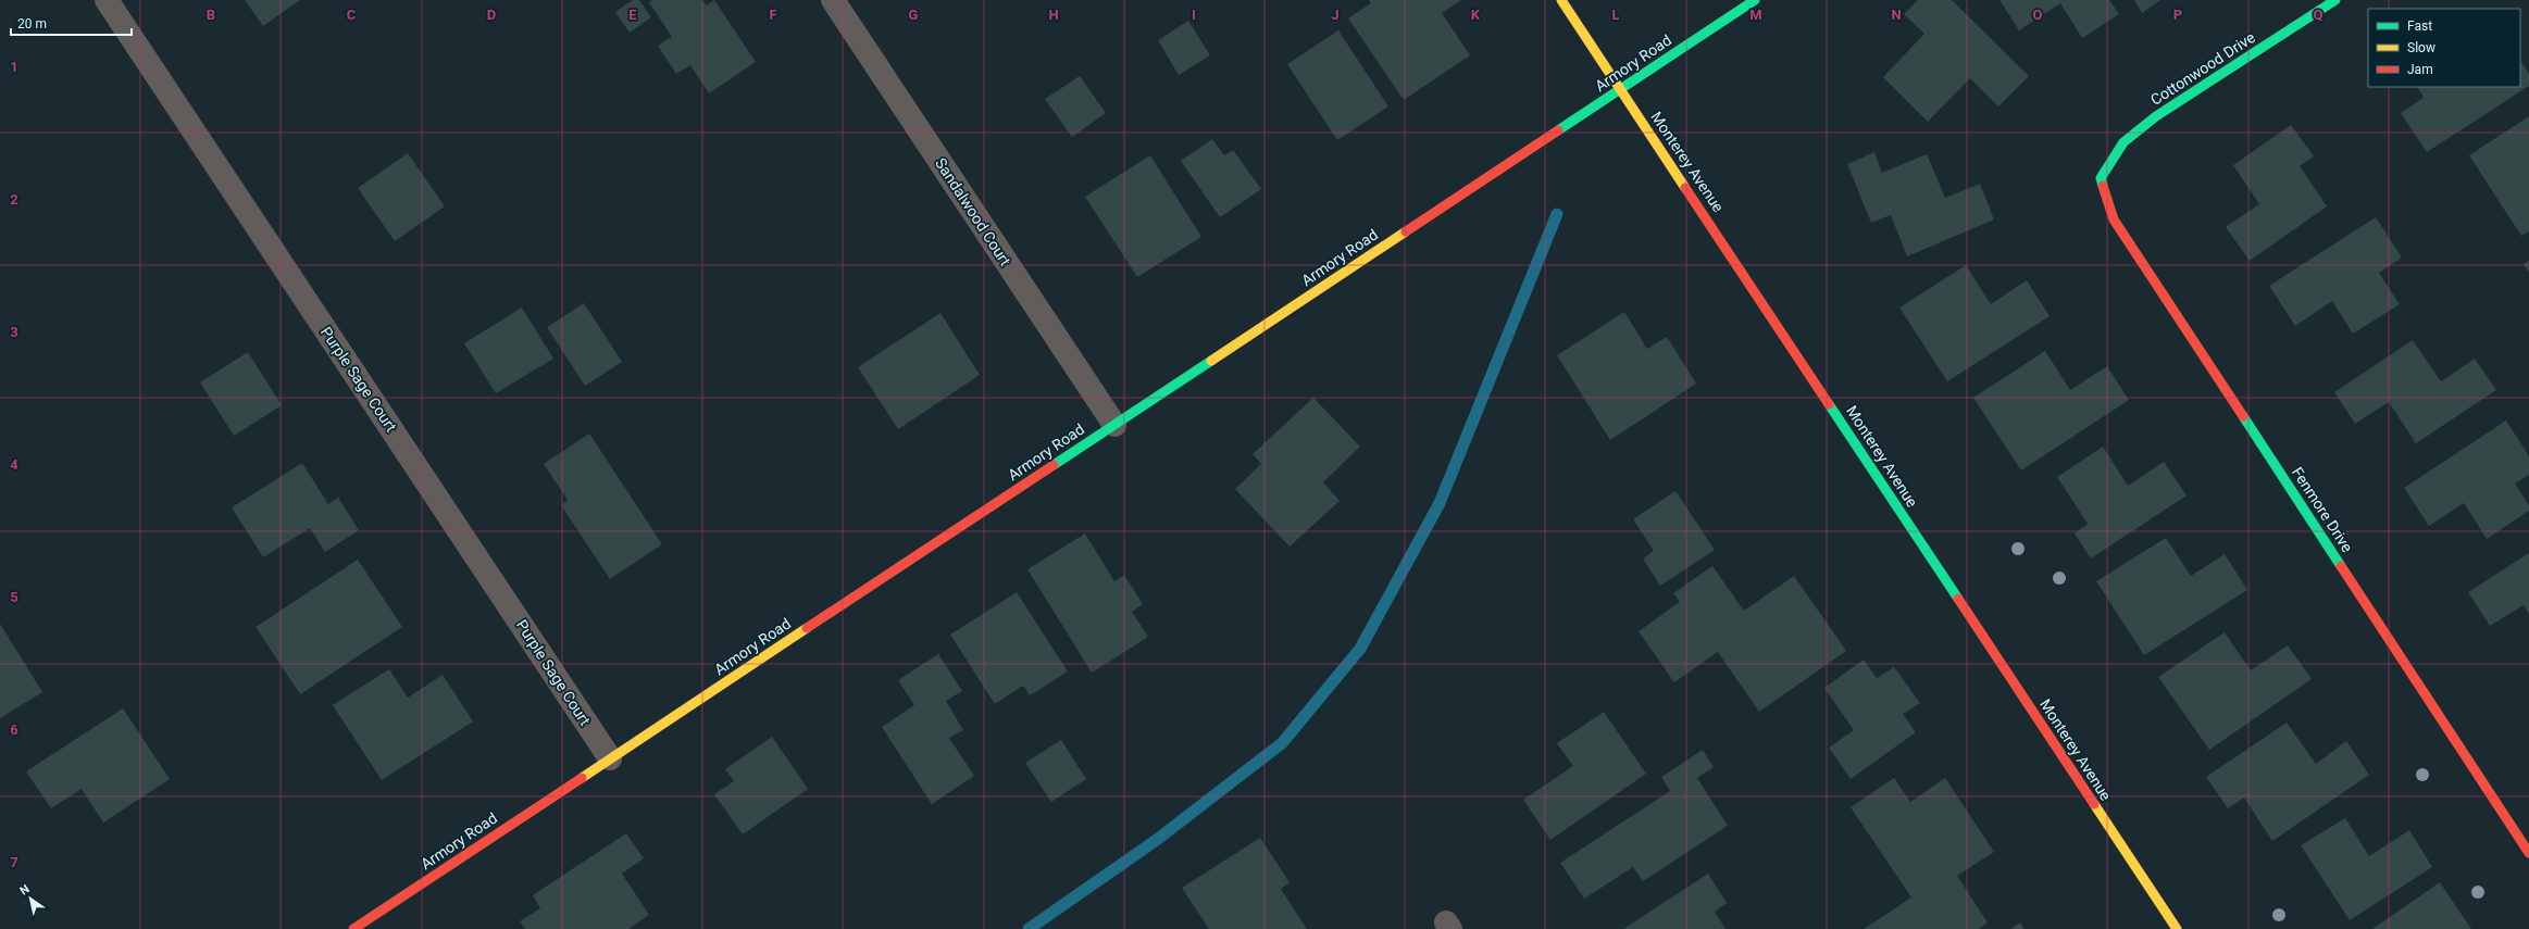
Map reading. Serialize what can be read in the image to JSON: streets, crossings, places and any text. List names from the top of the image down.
{
  "streets": {
    "street": [
      "Armory Road",
      "Cottonwood Drive",
      "Monterey Avenue",
      "Sandalwood Court",
      "Purple Sage Court",
      "Fenmore Drive"
    ]
  },
  "crossings": [
    ["Armory Road", "Monterey Avenue"],
    ["Armory Road", "Sandalwood Court"],
    ["Armory Road", "Purple Sage Court"],
    ["Cottonwood Drive", "Fenmore Drive"]
  ],
  "legend": ["Fast", "Slow", "Jam"],
  "scale_bar": "20 m",
  "north": "top left",
  "grid": {
    "columns": [
      "B",
      "C",
      "D",
      "E",
      "F",
      "G",
      "H",
      "I",
      "J",
      "K",
      "L",
      "M",
      "N",
      "O",
      "P",
      "Q"
    ],
    "rows": [
      "1",
      "2",
      "3",
      "4",
      "5",
      "6",
      "7"
    ]
  }
}
